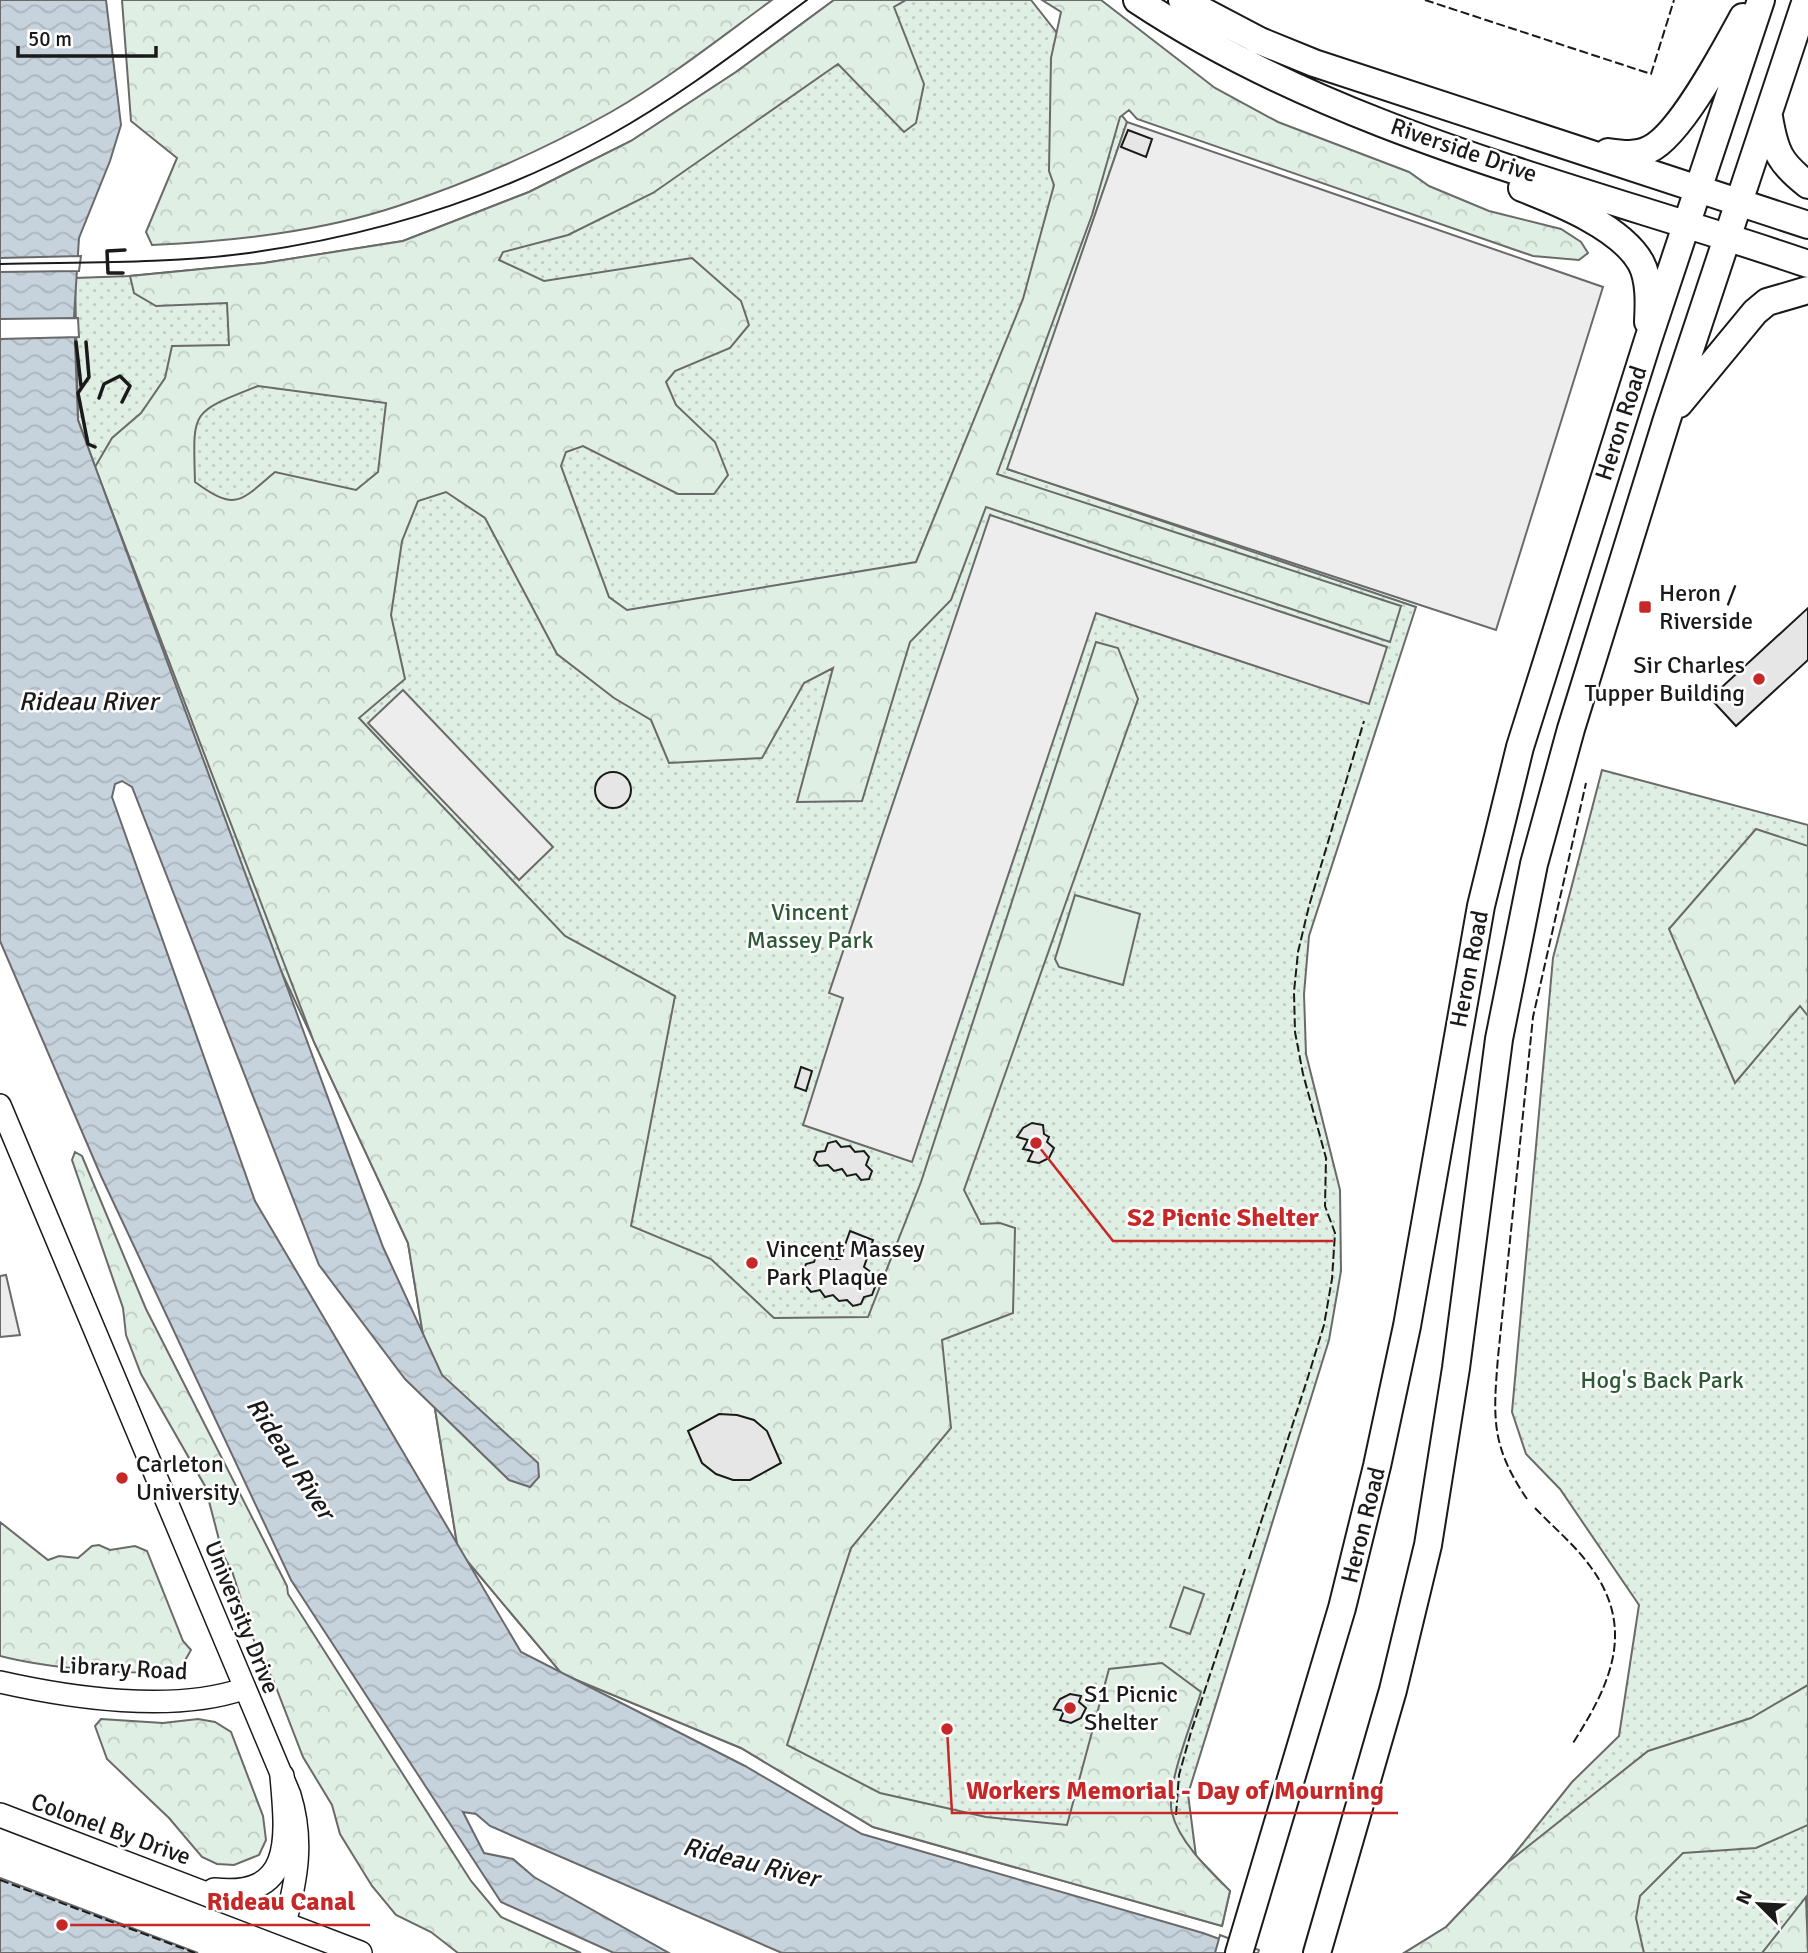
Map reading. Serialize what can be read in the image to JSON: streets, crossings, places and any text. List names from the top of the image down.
{
  "streets": {
    "main road": ["Riverside Drive", "Heron Road", "Colonel By Drive"],
    "street": ["University Drive", "Library Road"]
  },
  "crossings": [
    ["Riverside Drive", "Heron Road"],
    ["University Drive", "Library Road"],
    ["University Drive", "Colonel By Drive"]
  ],
  "water": ["Rideau River"],
  "parks": ["Vincent Massey Park", "Hog's Back Park"],
  "places": {
    "transit": ["Heron / Riverside"],
    "other": [
      "Sir Charles Tupper Building",
      "S2 Picnic Shelter",
      "Vincent Massey Park Plaque",
      "Carleton University",
      "S1 Picnic Shelter",
      "Workers Memorial - Day of Mourning",
      "Rideau Canal"
    ]
  },
  "scale_bar": "50 m",
  "north": "top left"
}
